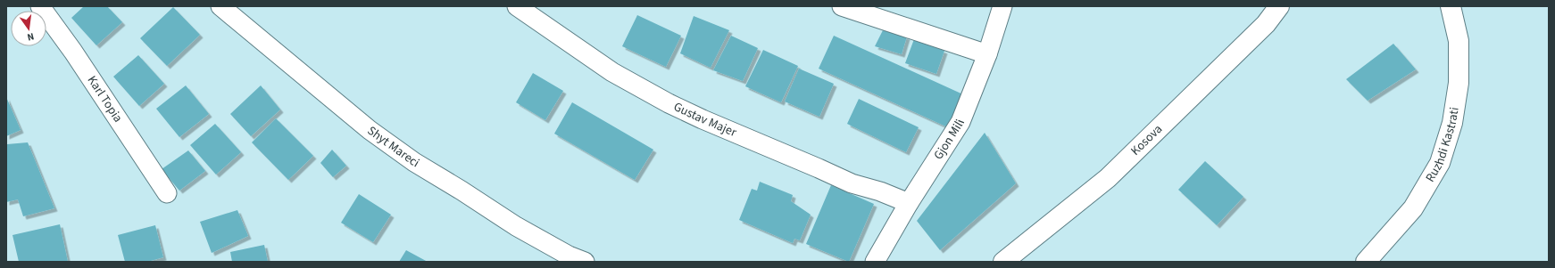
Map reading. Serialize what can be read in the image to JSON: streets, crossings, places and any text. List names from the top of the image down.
{
  "streets": {
    "street": [
      "Karl Topia",
      "Gustav Majer",
      "Gjon Mili",
      "Kosova",
      "Ruzhdi Kastrati",
      "Shyt Mareci"
    ]
  },
  "crossings": [
    ["Gustav Majer", "Gjon Mili"]
  ],
  "north": "bottom"
}
